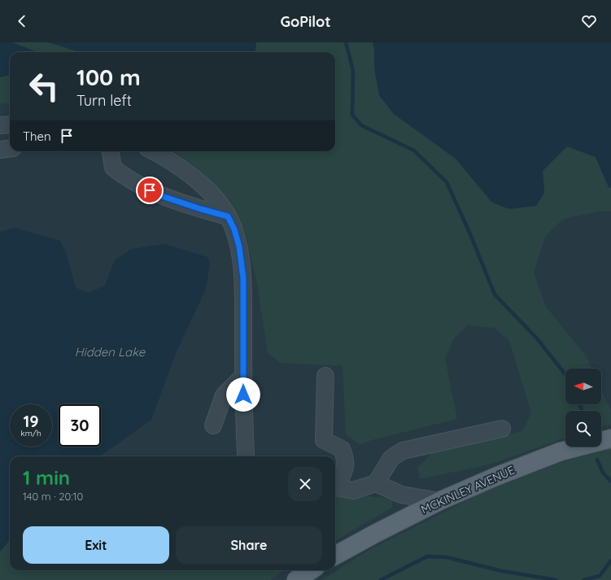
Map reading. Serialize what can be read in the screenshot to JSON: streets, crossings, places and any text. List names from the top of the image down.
{
  "streets": {
    "main road": ["MCKINLEY AVENUE"]
  },
  "water": ["Hidden Lake"],
  "north": "left",
  "page": {
    "header": "GoPilot",
    "turn": ["100 m", "Turn left"],
    "then": "Then",
    "speed": "19 km/h",
    "limit": "30",
    "heading": ["1 min", "140 m · 20:10"],
    "buttons": ["Exit", "Share"]
  }
}
